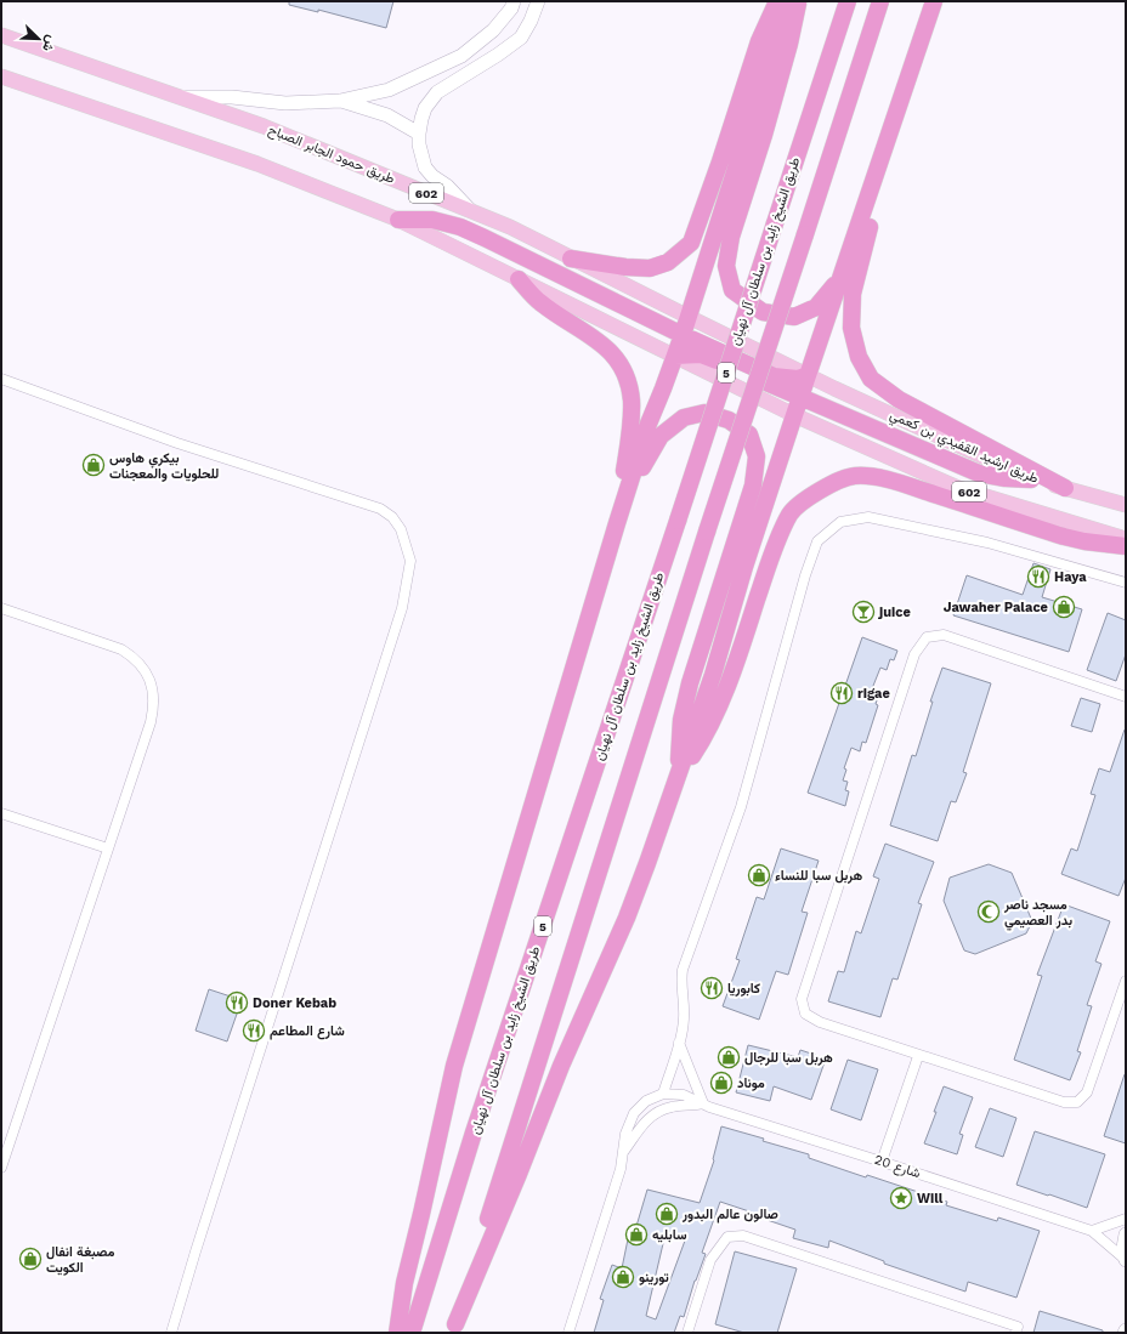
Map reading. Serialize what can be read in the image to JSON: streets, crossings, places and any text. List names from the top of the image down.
{
  "streets": {
    "highway": ["طريق الشيخ زايد بن سلطان آل نهيان", "5"],
    "main road": ["طريق حمود الجابر الصباح", "602", "طريق ارشيد القفيدي بن كعمي"],
    "street": ["شارع 20"]
  },
  "crossings": [
    ["طريق حمود الجابر الصباح", "طريق ارشيد القفيدي بن كعمي"]
  ],
  "places": {
    "shop": [
      "بيكري هاوس للحلويات والمعجنات",
      "Jawaher Palace",
      "هربل سبا للنساء",
      "هربل سبا للرجال",
      "موناد",
      "صالون عالم البدور",
      "سابليه",
      "مصبغة انفال الكويت",
      "تورينو"
    ],
    "restaurant": [
      "Haya",
      "rigae",
      "كابوريا",
      "Doner Kebab",
      "شارع المطاعم"
    ],
    "bar": ["juice"],
    "mosque": ["مسجد ناصر بدر العصيمي"],
    "place": ["Will"]
  },
  "north": "bottom right"
}
